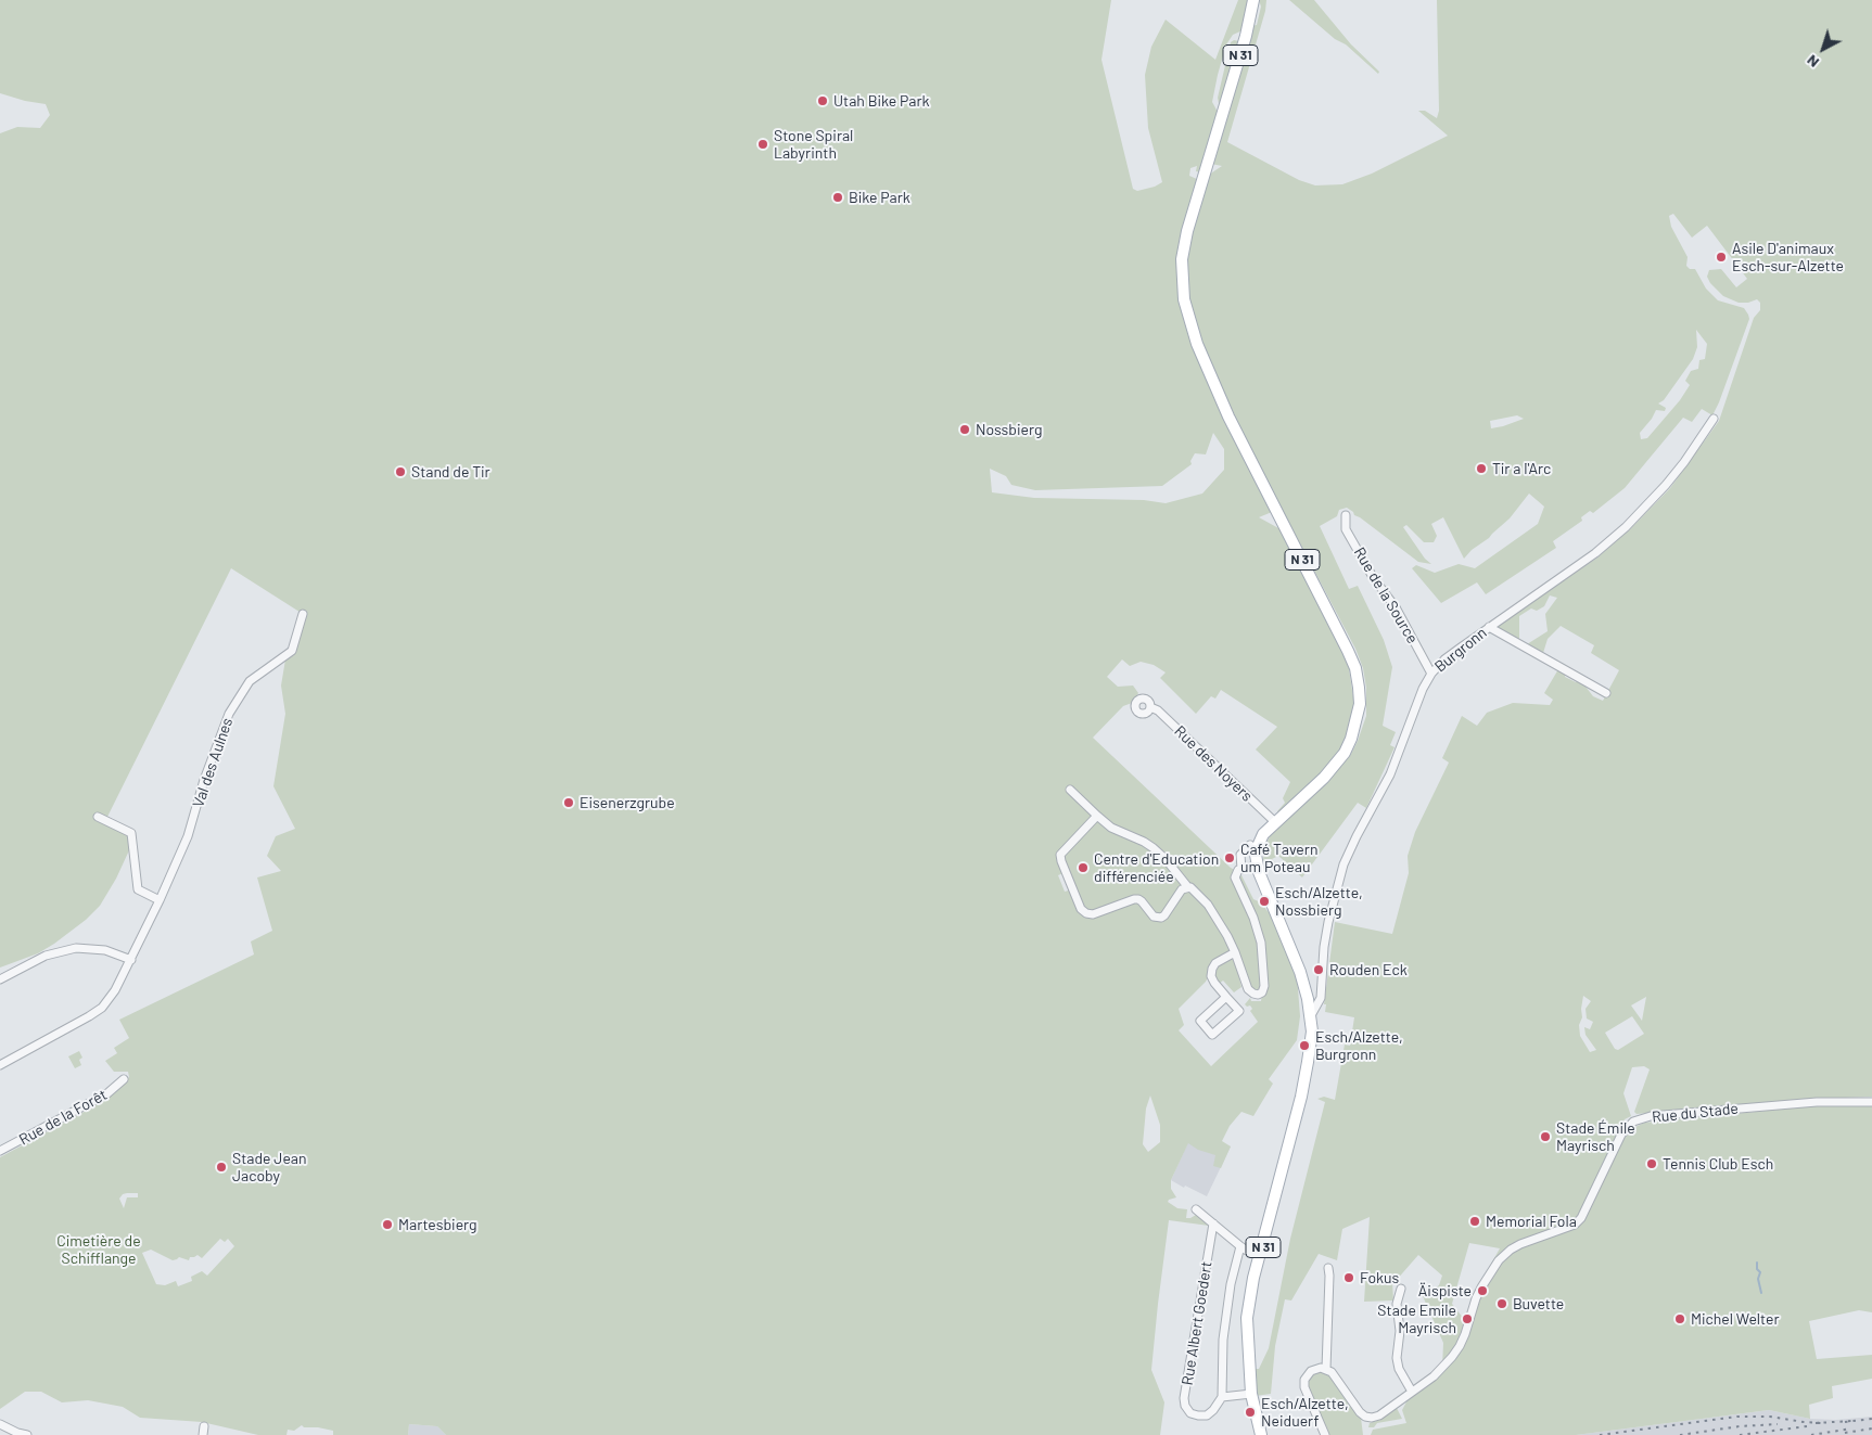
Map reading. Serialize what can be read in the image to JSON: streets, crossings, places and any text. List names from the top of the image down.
{
  "streets": {
    "main road": ["N 31"],
    "street": [
      "Rue de la Source",
      "Burgronn",
      "Val des Aulnes",
      "Rue des Noyers",
      "Rue du Stade",
      "Rue de la Forêt",
      "Rue Albert Goedert"
    ]
  },
  "crossings": [
    ["N 31", "Burgronn"],
    ["N 31", "Rue des Noyers"],
    ["Rue de la Source", "Burgronn"]
  ],
  "parks": ["Cimetière de Schifflange"],
  "places": [
    "Utah Bike Park",
    "Stone Spiral Labyrinth",
    "Bike Park",
    "Asile D'animaux Esch-sur-Alzette",
    "Nossbierg",
    "Tir a l'Arc",
    "Stand de Tir",
    "Eisenerzgrube",
    "Café Tavern um Poteau",
    "Centre d'Education différenciée",
    "Esch/Alzette, Nossbierg",
    "Rouden Eck",
    "Esch/Alzette, Burgronn",
    "Stade Émile Mayrisch",
    "Tennis Club Esch",
    "Stade Jean Jacoby",
    "Memorial Fola",
    "Martesbierg",
    "Fokus",
    "Äispiste",
    "Buvette",
    "Stade Emile Mayrisch",
    "Michel Welter",
    "Esch/Alzette, Neiduerf"
  ],
  "north": "bottom left"
}
